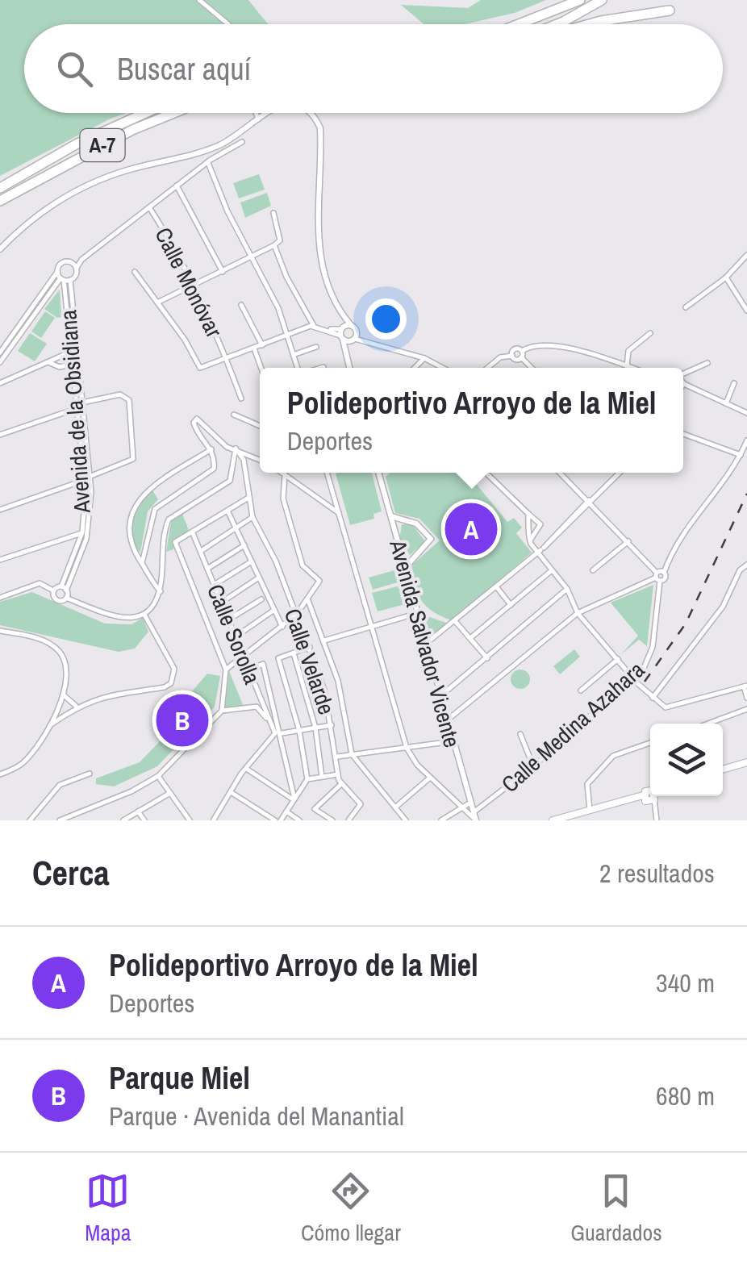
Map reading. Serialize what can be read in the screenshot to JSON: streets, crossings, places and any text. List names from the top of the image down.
{
  "streets": {
    "highway": ["A-7"],
    "street": [
      "Calle Monóvar",
      "Avenida de la Obsidiana",
      "Calle Sorolla",
      "Avenida Salvador Vicente",
      "Calle Velarde",
      "Calle Medina Azahara"
    ]
  },
  "crossings": [
    ["Avenida Salvador Vicente", "Calle Medina Azahara"]
  ],
  "page": {
    "search": "Buscar aquí",
    "popup": ["Polideportivo Arroyo de la Miel", "Deportes"],
    "pins": ["A", "B"],
    "heading": ["Cerca", "2 resultados"],
    "list": [
      {
        "mark": "A",
        "name": "Polideportivo Arroyo de la Miel",
        "note": "Deportes",
        "value": "340 m"
      },
      {
        "mark": "B",
        "name": "Parque Miel",
        "note": "Parque · Avenida del Manantial",
        "value": "680 m"
      }
    ],
    "nav": ["Mapa", "Cómo llegar", "Guardados"]
  }
}
